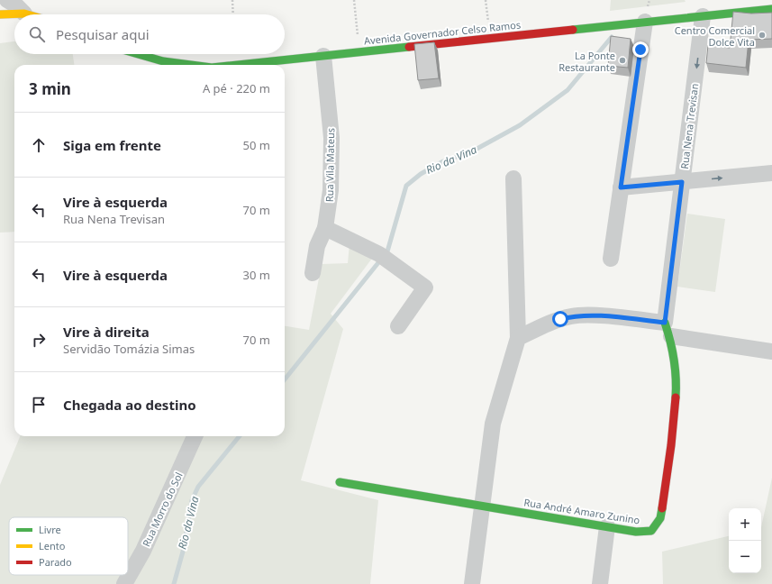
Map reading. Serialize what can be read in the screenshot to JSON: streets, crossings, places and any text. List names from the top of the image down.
{
  "streets": {
    "main road": ["Avenida Governador Celso Ramos", "Rua André Amaro Zunino"],
    "street": ["Rua Nena Trevisan", "Rua Vila Mateus", "Rua Morro do Sol"]
  },
  "crossings": [
    ["Avenida Governador Celso Ramos", "Rua Nena Trevisan"],
    ["Avenida Governador Celso Ramos", "Rua Vila Mateus"],
    ["Rua Nena Trevisan", "Rua André Amaro Zunino"]
  ],
  "water": ["Rio da Vina"],
  "places": ["Centro Comercial Dolce Vita", "La Ponte Restaurante"],
  "legend": ["Livre", "Lento", "Parado"],
  "page": {
    "search": "Pesquisar aqui",
    "heading": ["3 min", "A pé · 220 m"],
    "list": [
      ["Siga em frente", "50 m"],
      ["Vire à esquerda", "Rua Nena Trevisan", "70 m"],
      ["Vire à esquerda", "30 m"],
      ["Vire à direita", "Servidão Tomázia Simas", "70 m"],
      "Chegada ao destino"
    ],
    "map_buttons": ["+", "−"]
  }
}
